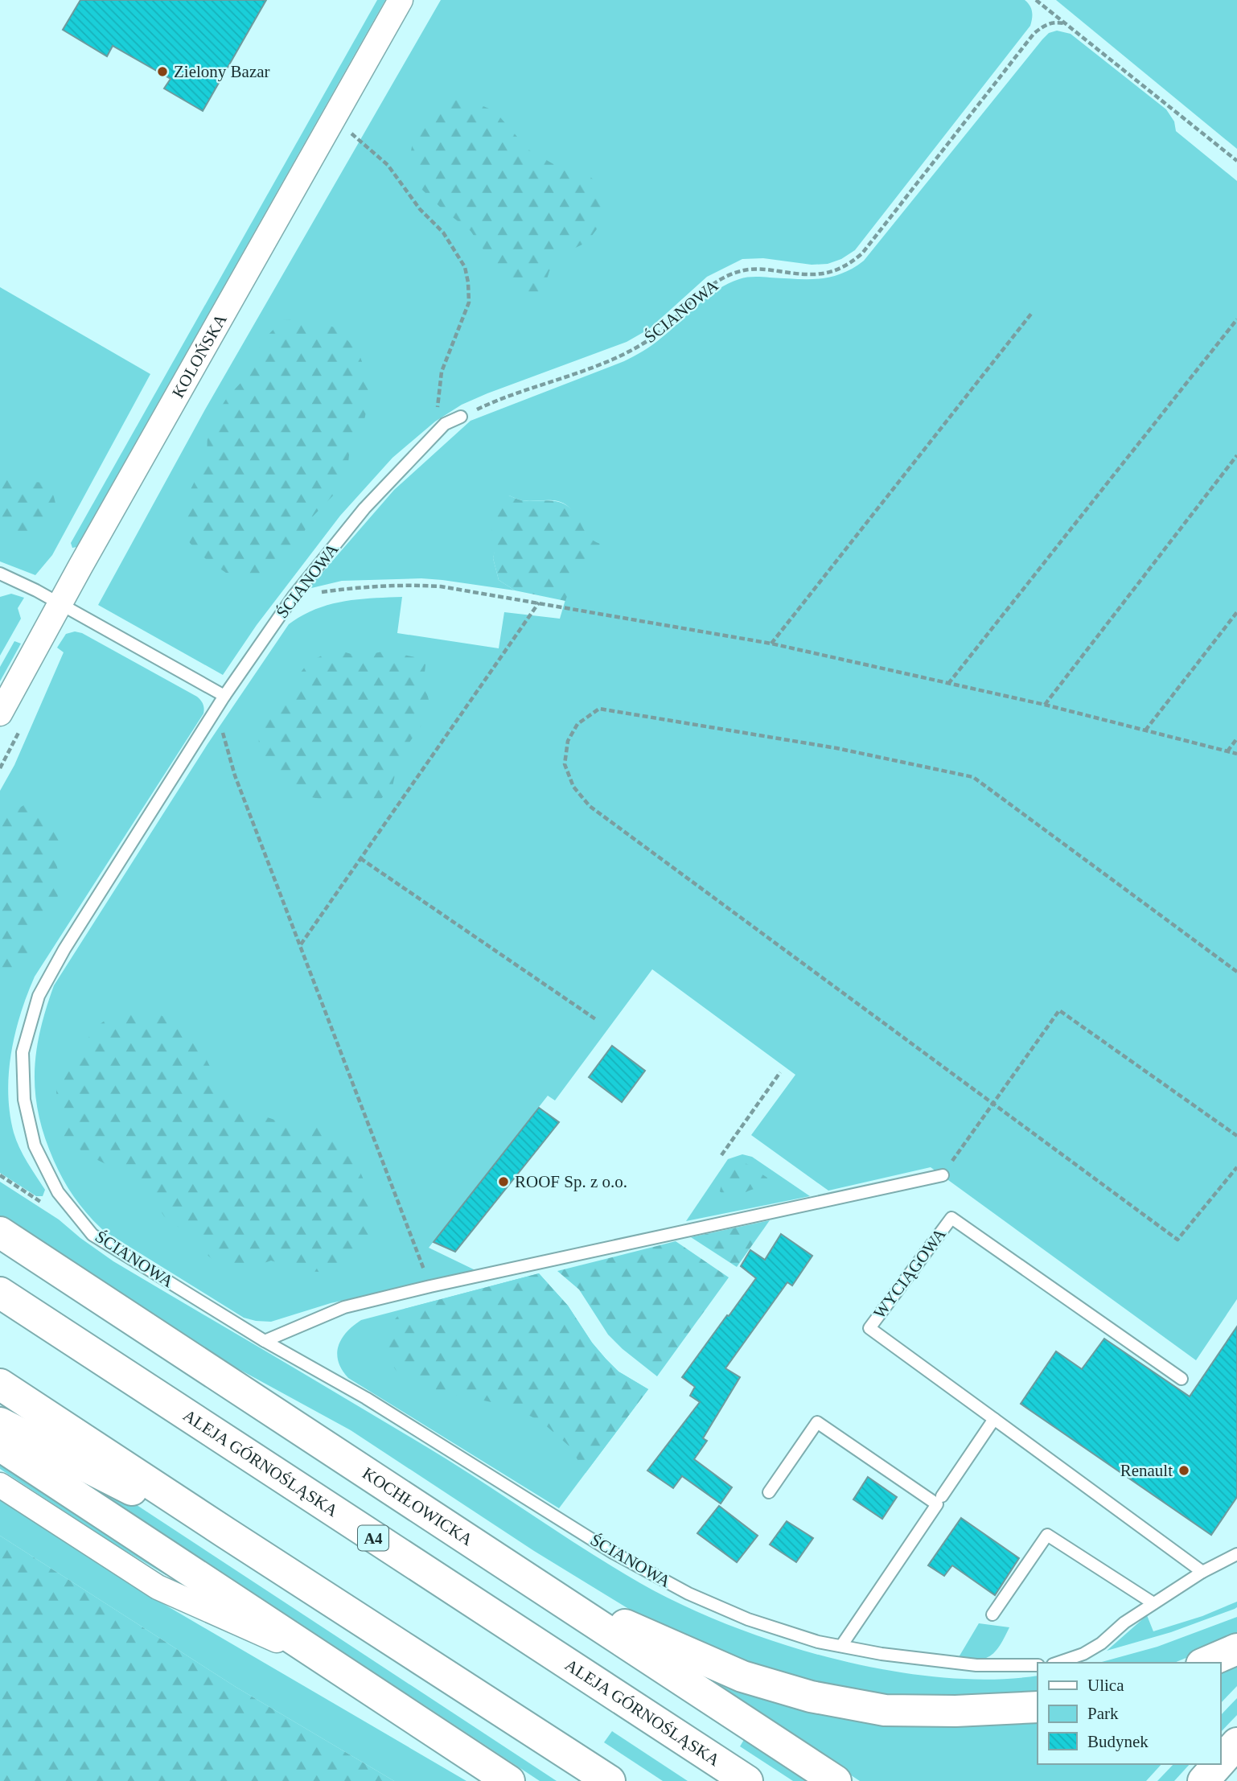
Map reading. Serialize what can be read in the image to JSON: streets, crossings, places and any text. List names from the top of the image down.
{
  "streets": {
    "main road": ["ALEJA GÓRNOŚLĄSKA", "KOCHŁOWICKA", "A4"],
    "street": ["KOLOŃSKA"],
    "lane": ["ŚCIANOWA", "WYCIĄGOWA"]
  },
  "places": ["Zielony Bazar", "ROOF Sp. z o.o.", "Renault"],
  "legend": ["Ulica", "Park", "Budynek"]
}
